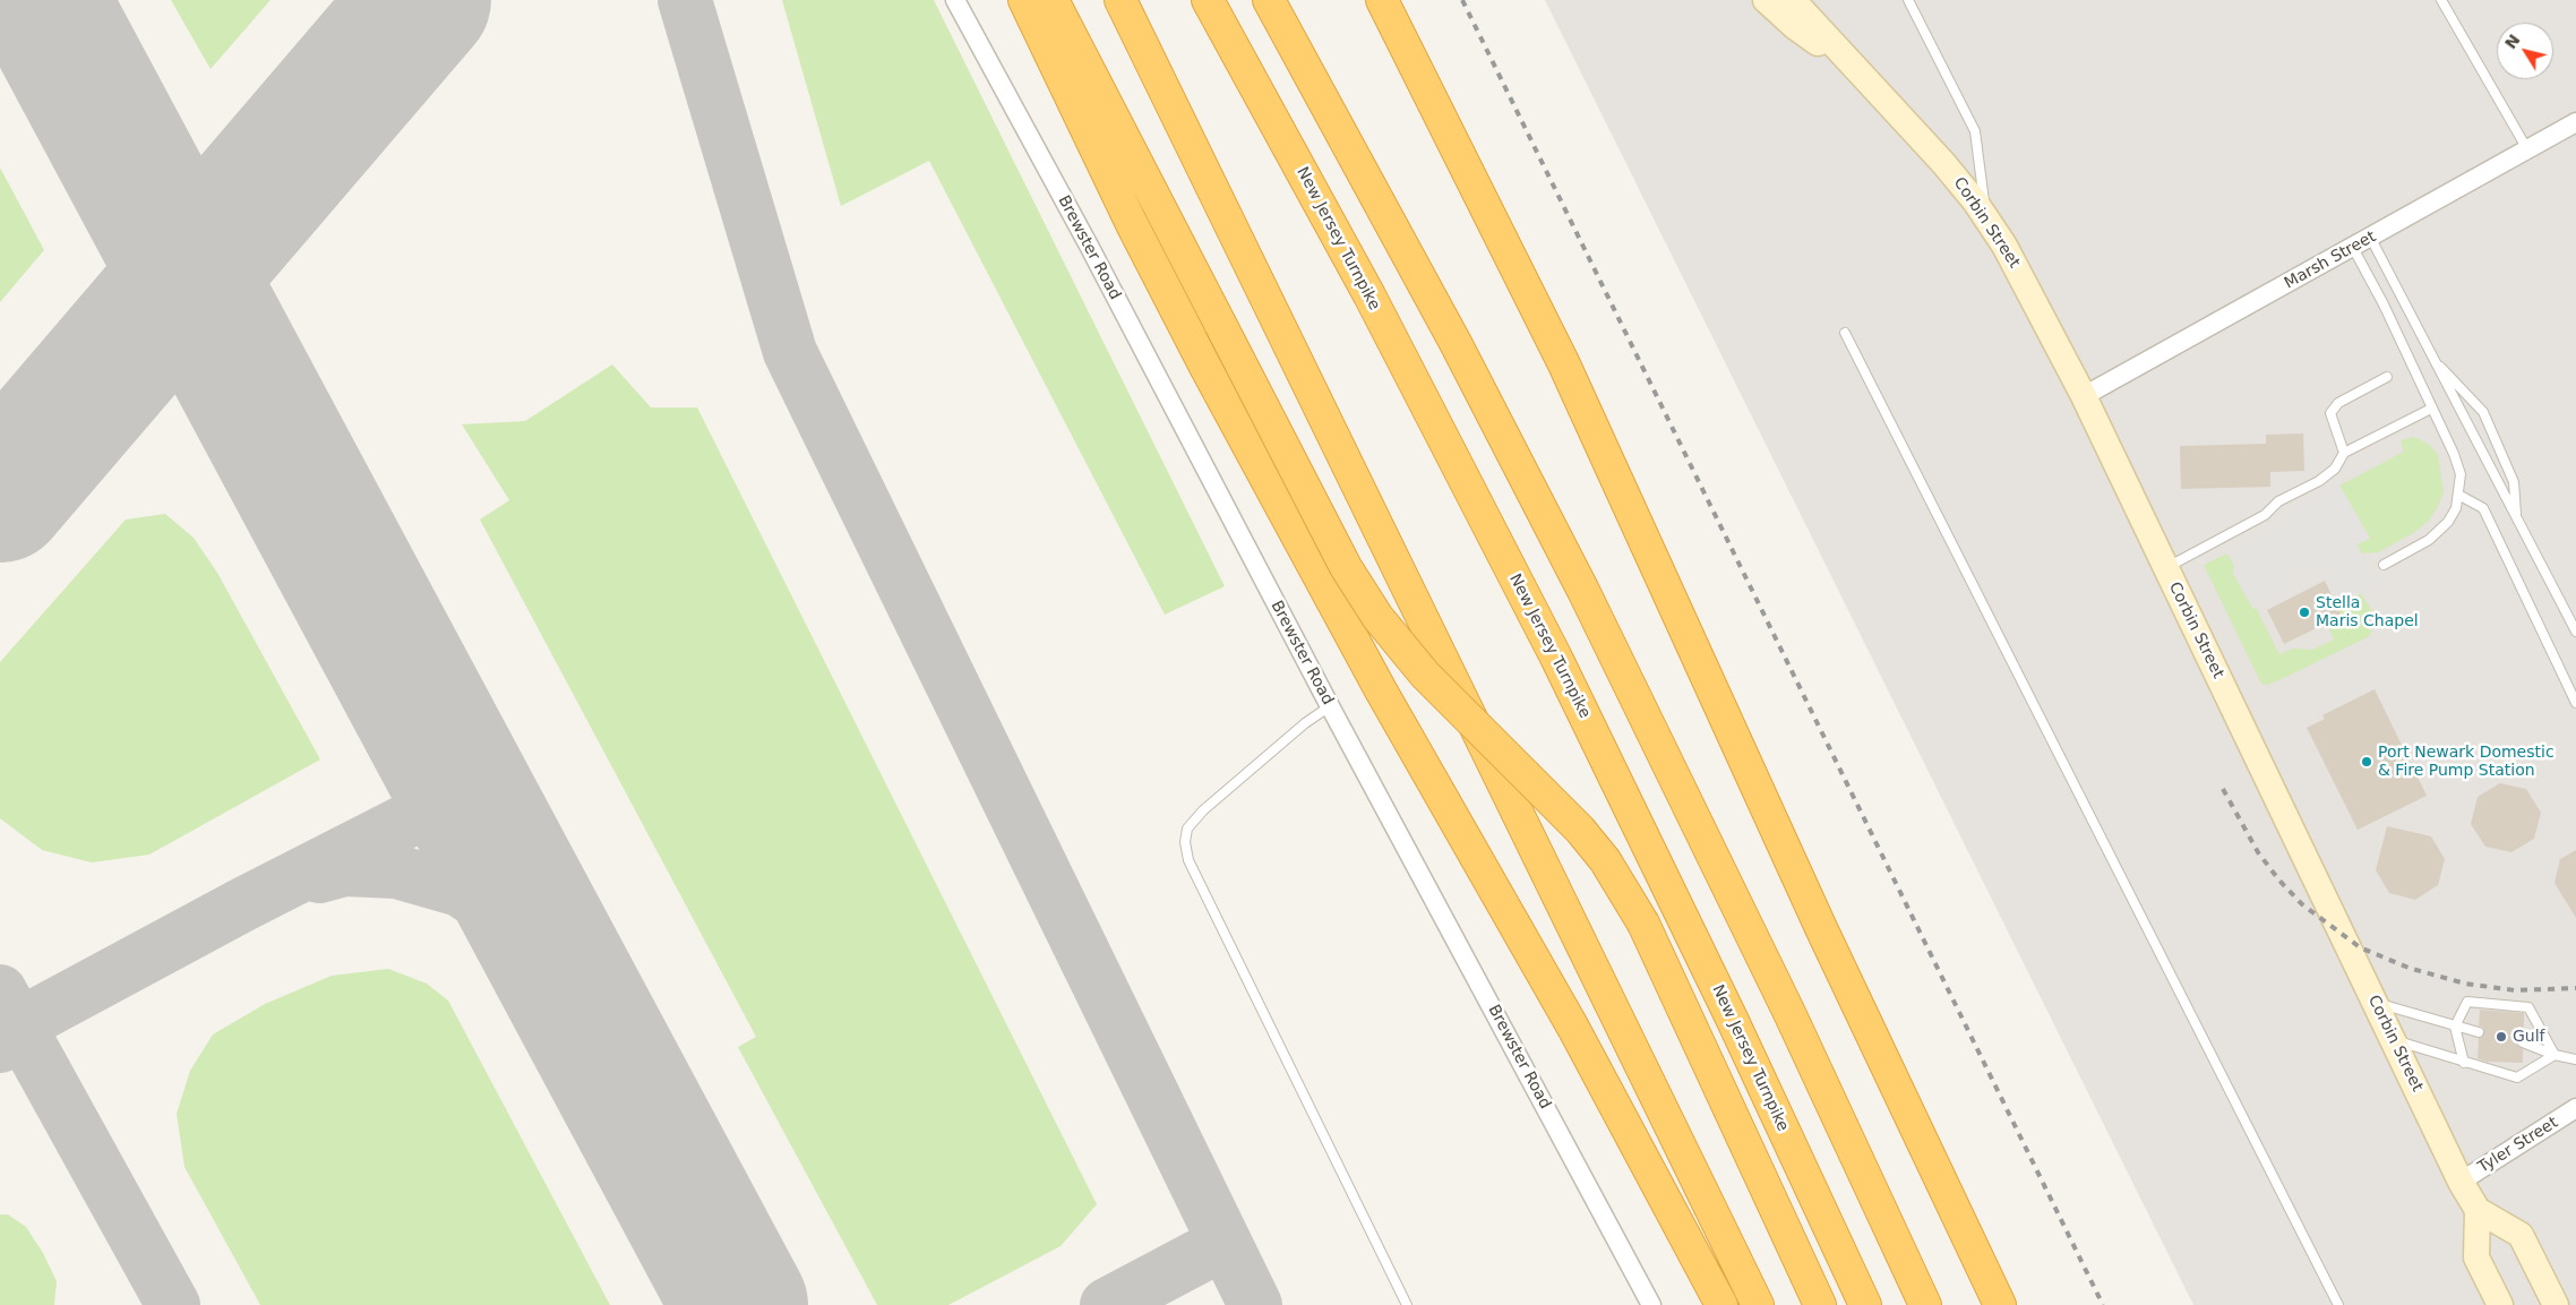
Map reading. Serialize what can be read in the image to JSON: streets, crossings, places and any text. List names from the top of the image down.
{
  "streets": {
    "highway": ["New Jersey Turnpike"],
    "main road": ["Corbin Street"],
    "street": ["Brewster Road", "Marsh Street", "Tyler Street"]
  },
  "crossings": [
    ["Corbin Street", "Marsh Street"],
    ["Corbin Street", "Tyler Street"]
  ],
  "places": ["Stella Maris Chapel", "Port Newark Domestic & Fire Pump Station", "Gulf"],
  "north": "top left"
}
